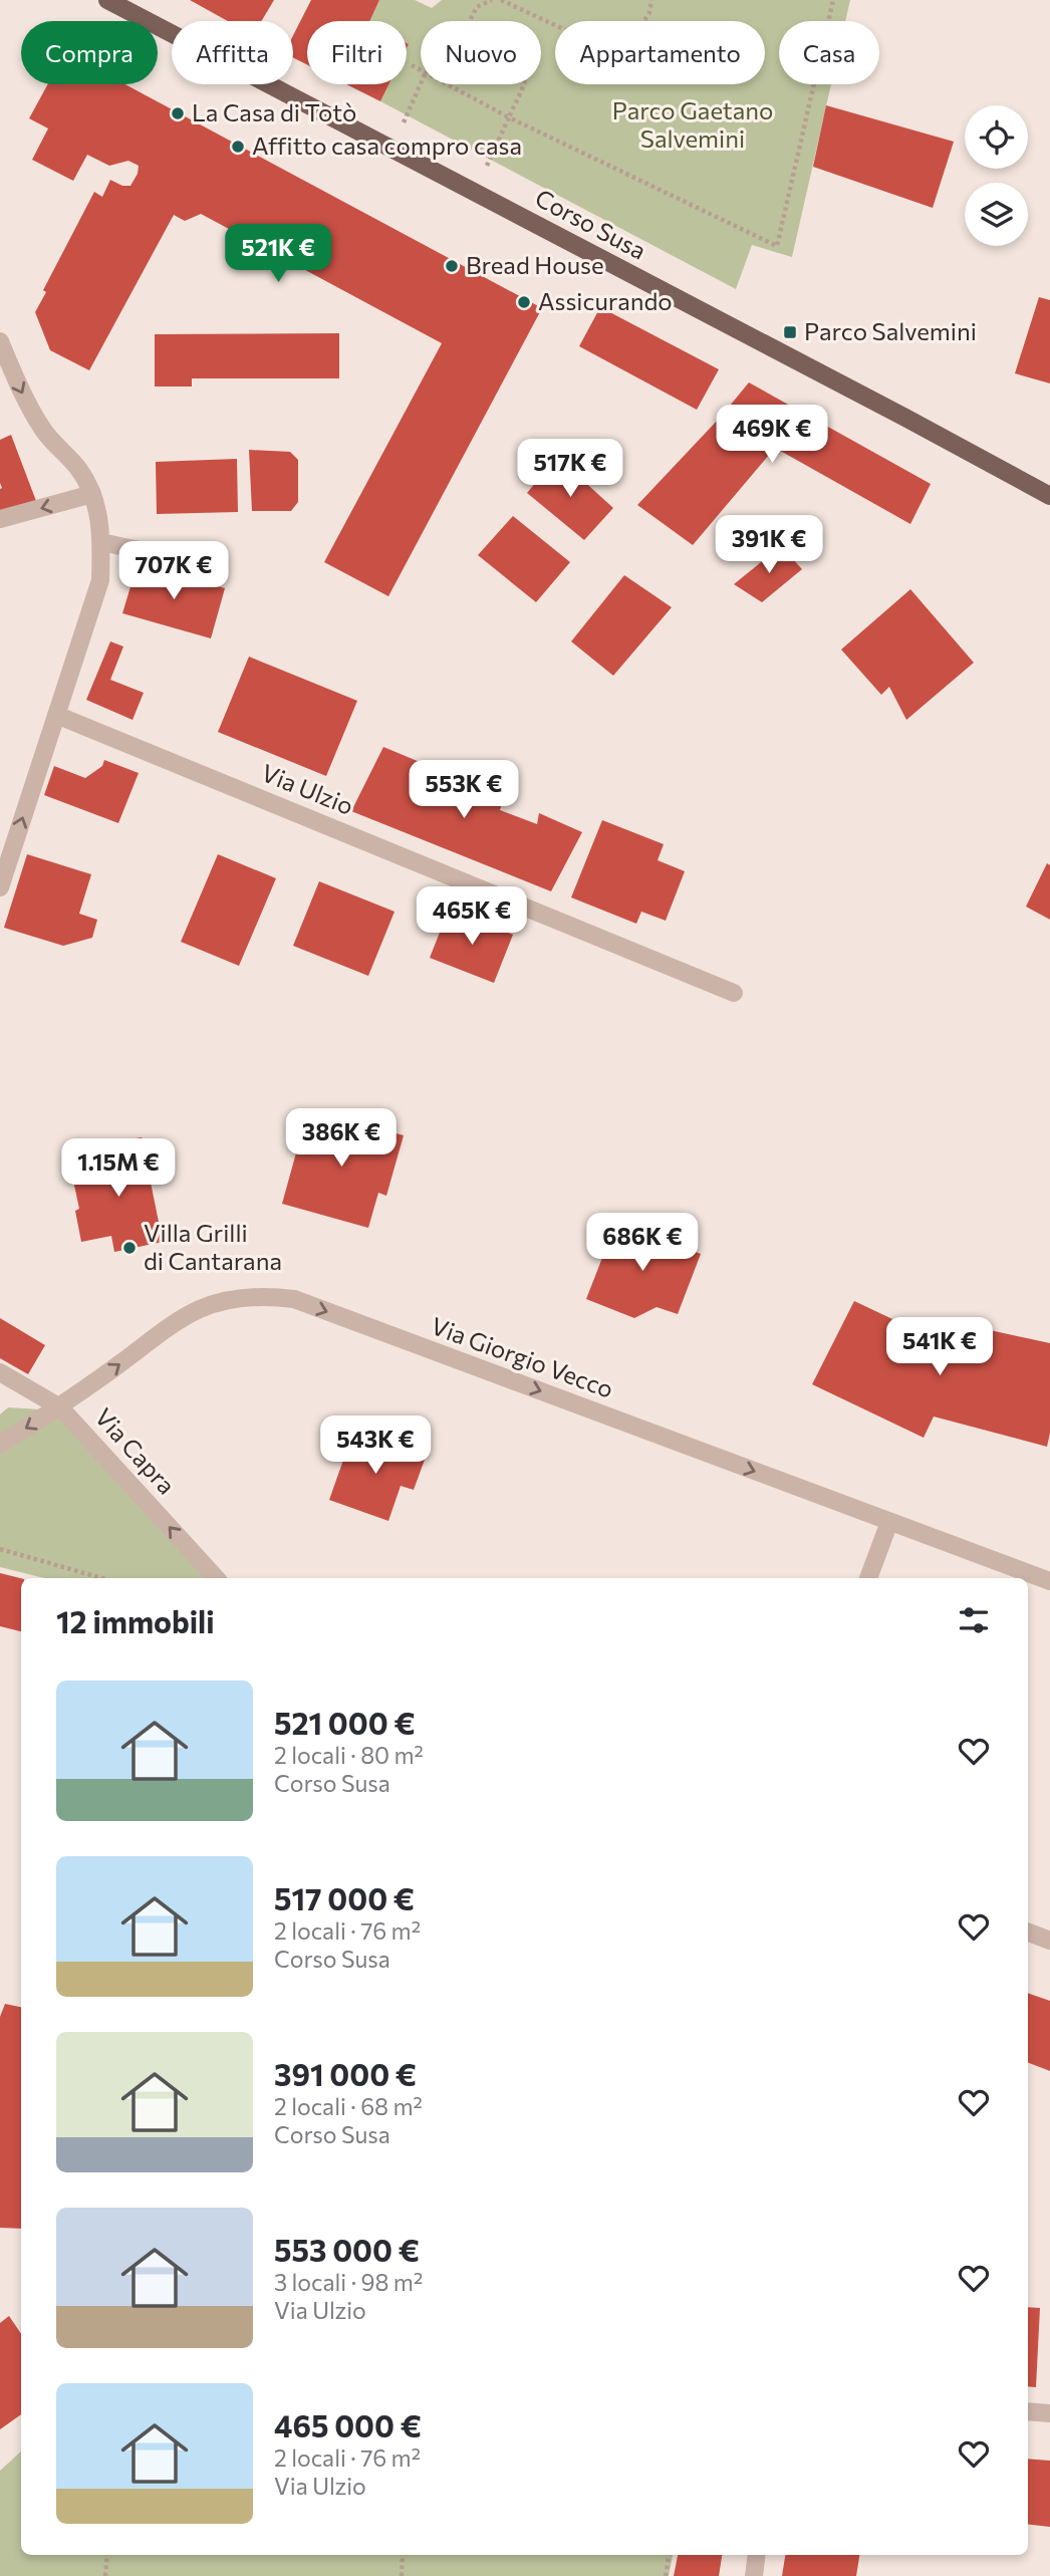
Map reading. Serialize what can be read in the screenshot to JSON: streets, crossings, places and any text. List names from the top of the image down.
{
  "streets": {
    "main road": ["Corso Susa"],
    "street": ["Via Ulzio", "Via Giorgio Vecco", "Via Capra"]
  },
  "crossings": [
    ["Via Giorgio Vecco", "Via Capra"]
  ],
  "one_way": ["Via Giorgio Vecco", "Via Capra"],
  "parks": ["Parco Gaetano Salvemini"],
  "places": {
    "other": [
      "La Casa di Totò",
      "Affitto casa compro casa",
      "Bread House",
      "Assicurando",
      "Villa Grilli di Cantarana"
    ],
    "transit": ["Parco Salvemini"]
  },
  "page": {
    "chip": [
      "Compra",
      "Affitta",
      "Filtri",
      "Nuovo",
      "Appartamento",
      "Casa"
    ],
    "price": [
      "521K €",
      "469K €",
      "517K €",
      "391K €",
      "707K €",
      "553K €",
      "465K €",
      "386K €",
      "1.15M €",
      "686K €",
      "541K €",
      "543K €"
    ],
    "heading": "12 immobili",
    "list": [
      {
        "name": "521 000 €",
        "note": "2 locali · 80 m² · Corso Susa"
      },
      {
        "name": "517 000 €",
        "note": "2 locali · 76 m² · Corso Susa"
      },
      {
        "name": "391 000 €",
        "note": "2 locali · 68 m² · Corso Susa"
      },
      {
        "name": "553 000 €",
        "note": "3 locali · 98 m² · Via Ulzio"
      },
      {
        "name": "465 000 €",
        "note": "2 locali · 76 m² · Via Ulzio"
      }
    ]
  }
}
